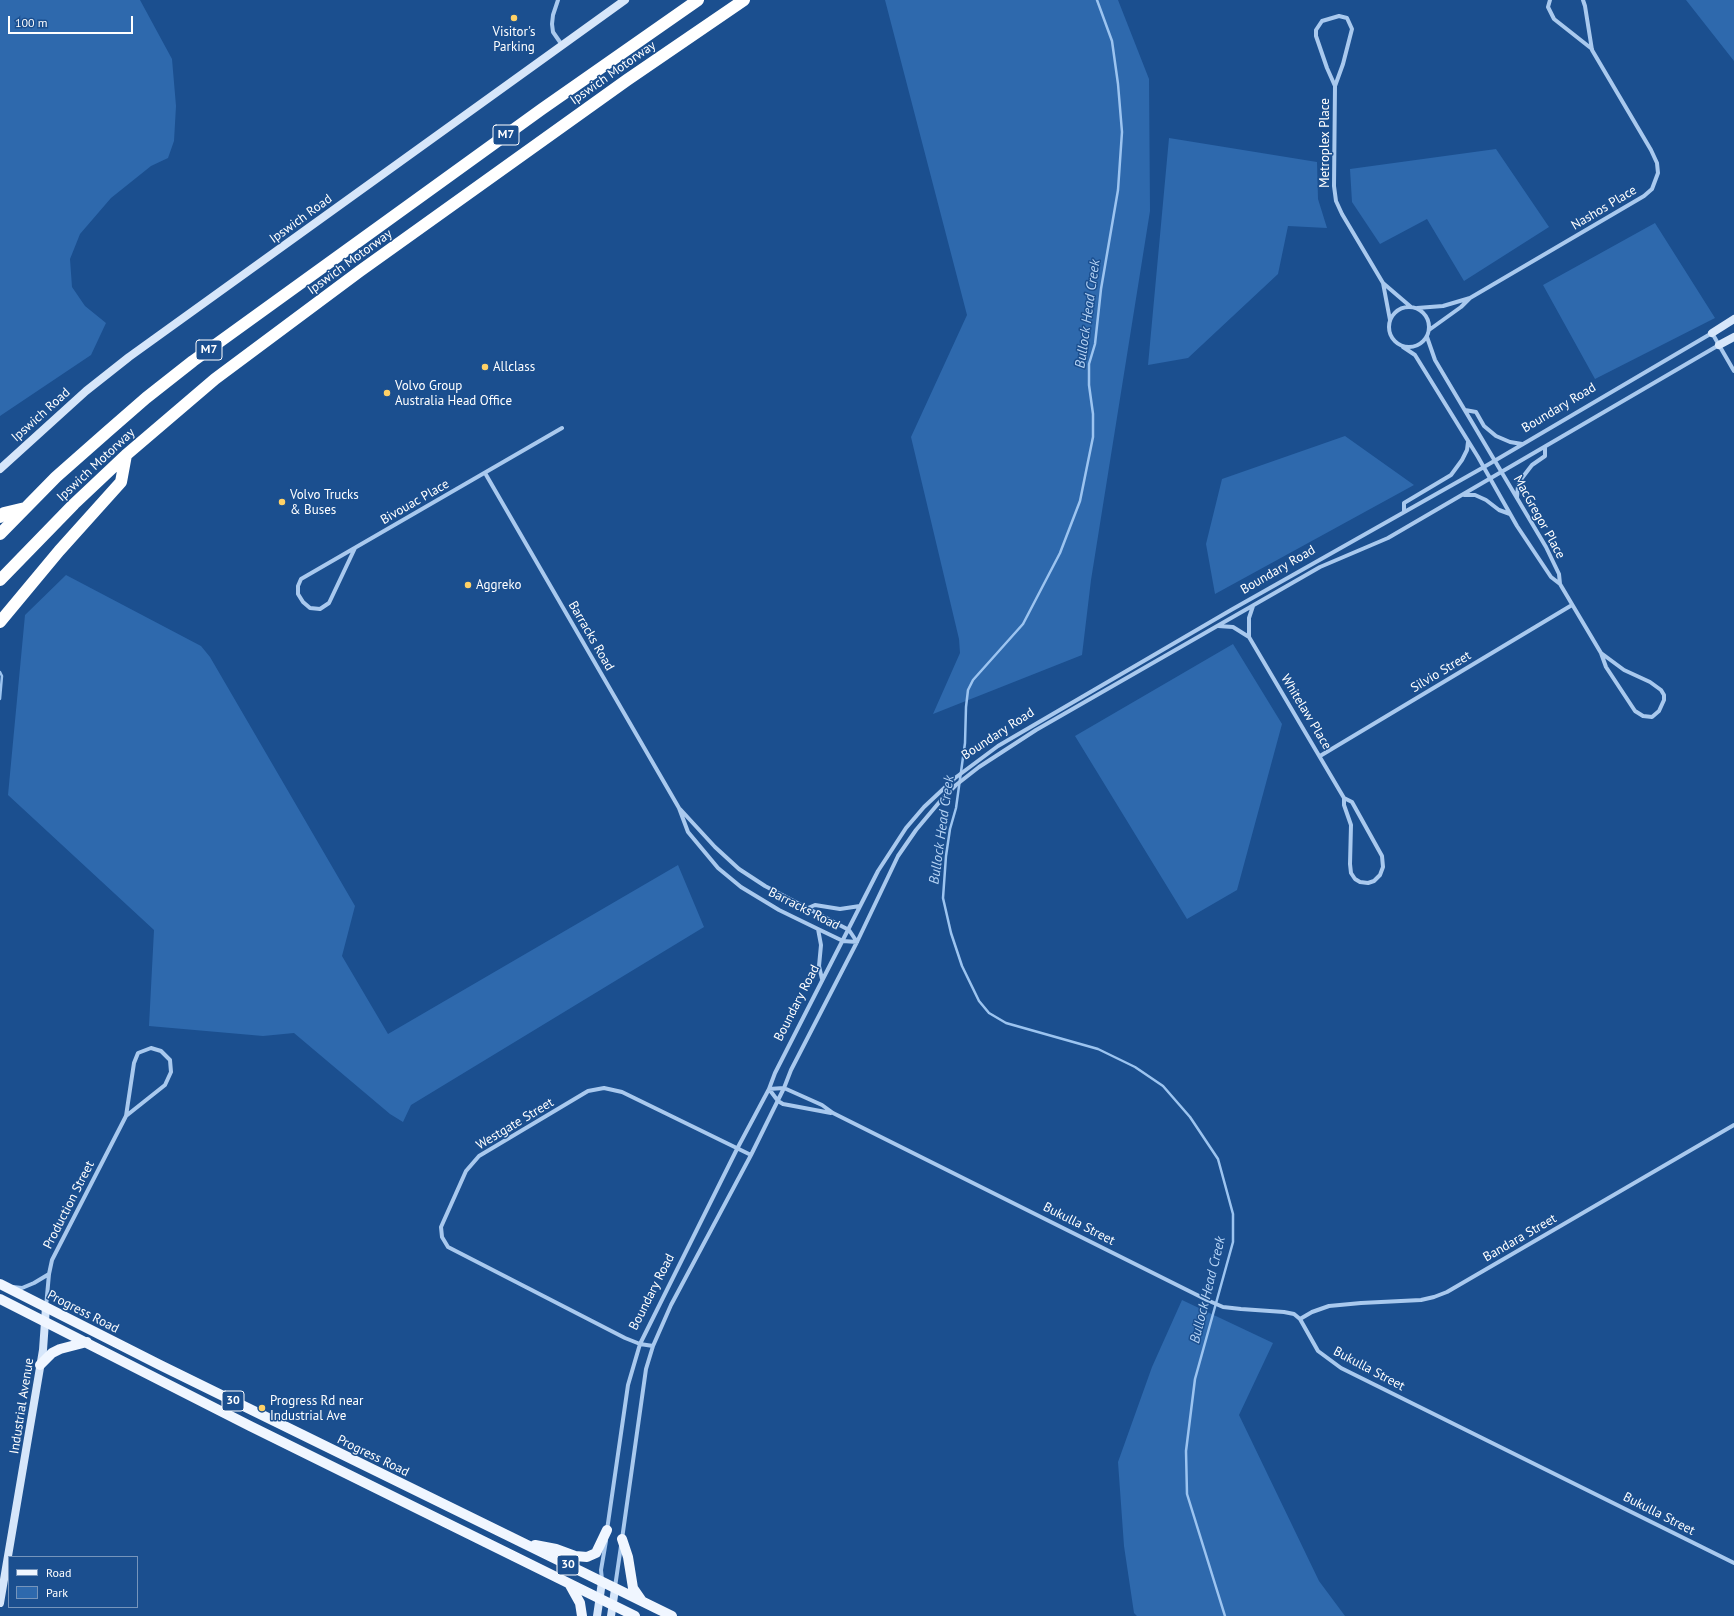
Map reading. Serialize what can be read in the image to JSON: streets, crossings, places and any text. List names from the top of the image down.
{
  "streets": {
    "highway": ["Ipswich Motorway", "M7"],
    "main road": ["Progress Road", "30"],
    "street": [
      "Metroplex Place",
      "Nashos Place",
      "Ipswich Road",
      "Boundary Road",
      "Bivouac Place",
      "MacGregor Place",
      "Barracks Road",
      "Silvio Street",
      "Whitelaw Place",
      "Westgate Street",
      "Production Street",
      "Bukulla Street",
      "Bandara Street",
      "Industrial Avenue"
    ]
  },
  "crossings": [
    ["Metroplex Place", "Nashos Place"],
    ["Boundary Road", "MacGregor Place"],
    ["Boundary Road", "Barracks Road"],
    ["Boundary Road", "Whitelaw Place"],
    ["Boundary Road", "Westgate Street"],
    ["Boundary Road", "Bukulla Street"],
    ["Boundary Road", "Progress Road"],
    ["Bivouac Place", "Barracks Road"],
    ["MacGregor Place", "Silvio Street"],
    ["Silvio Street", "Whitelaw Place"],
    ["Production Street", "Progress Road"],
    ["Production Street", "Industrial Avenue"],
    ["Bukulla Street", "Bandara Street"],
    ["Progress Road", "Industrial Avenue"]
  ],
  "water": ["Bullock Head Creek"],
  "places": [
    "Visitor's Parking",
    "Allclass",
    "Volvo Group Australia Head Office",
    "Volvo Trucks & Buses",
    "Aggreko",
    "Progress Rd near Industrial Ave"
  ],
  "legend": ["Road", "Park"],
  "scale_bar": "100 m"
}
